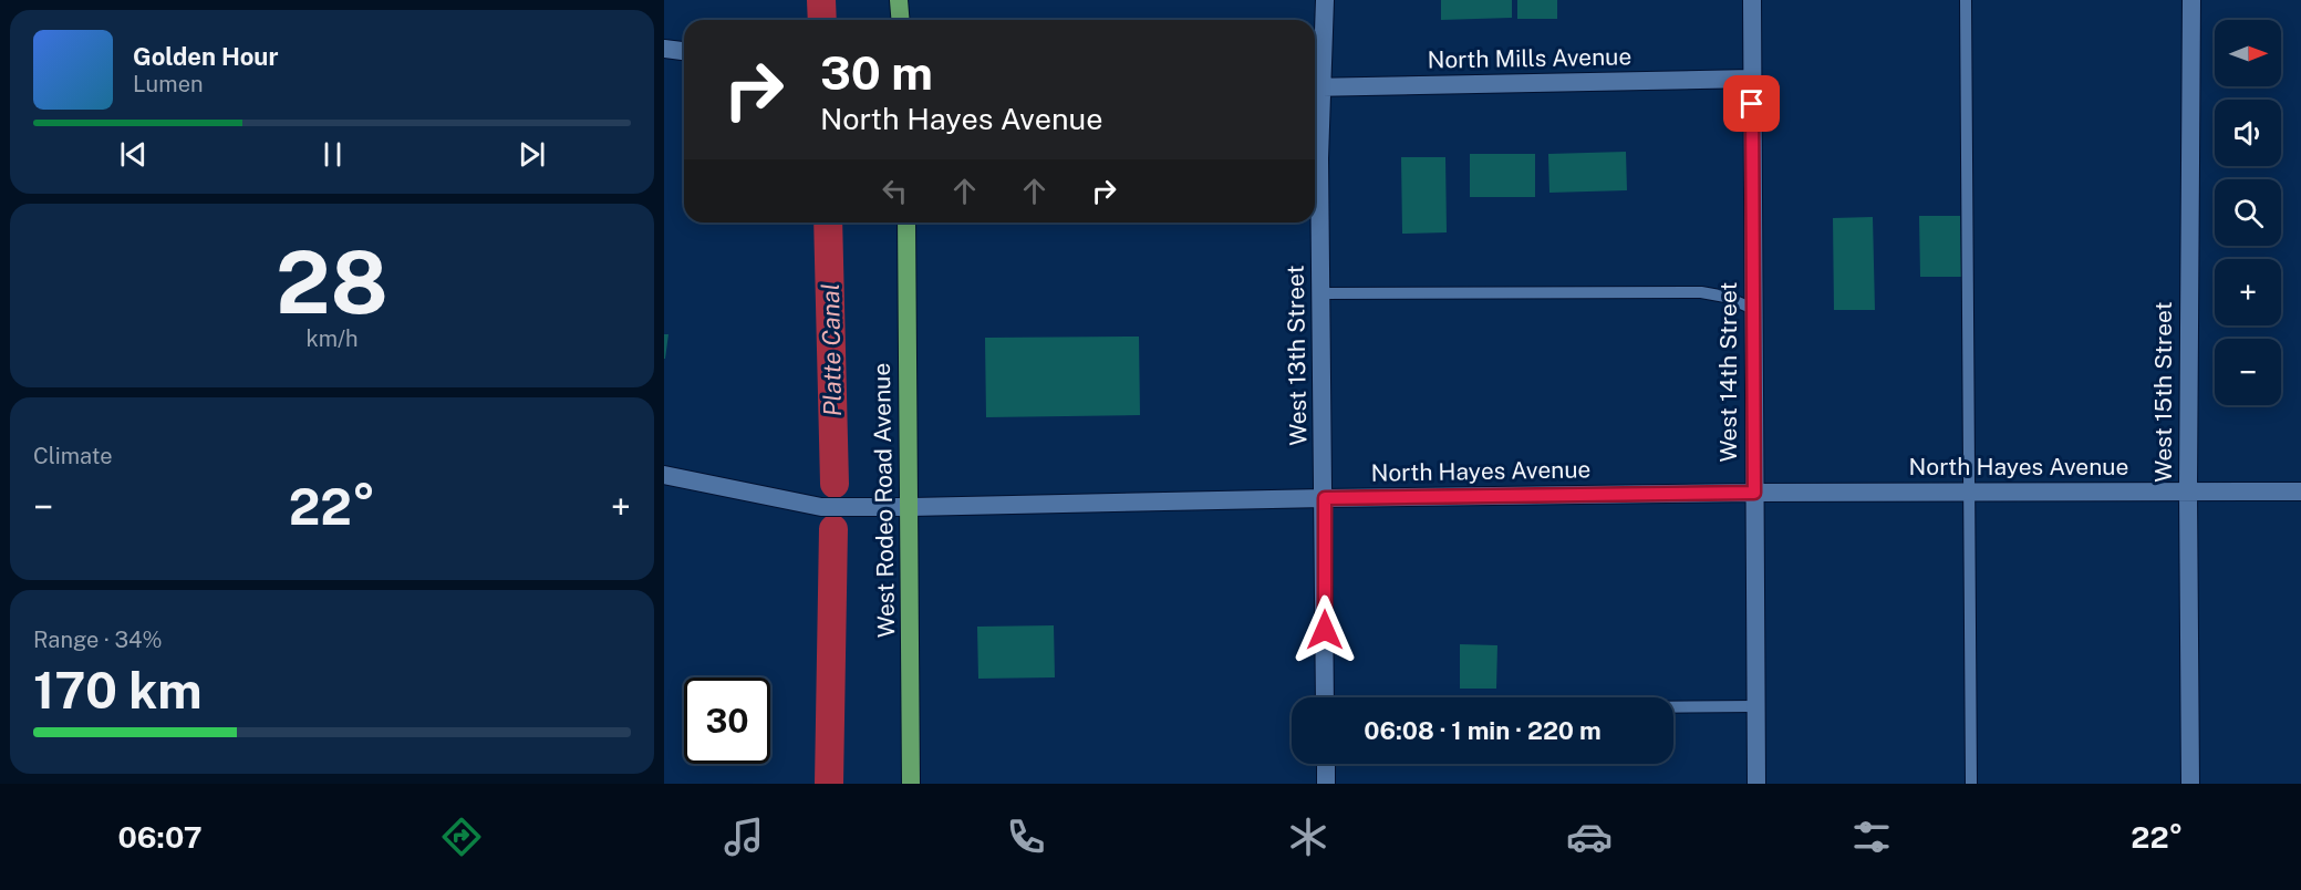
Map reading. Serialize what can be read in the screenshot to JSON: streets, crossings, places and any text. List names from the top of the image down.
{
  "streets": {
    "main road": ["West Rodeo Road Avenue"],
    "street": [
      "North Mills Avenue",
      "West 13th Street",
      "West 14th Street",
      "West 15th Street",
      "North Hayes Avenue"
    ]
  },
  "crossings": [
    ["North Mills Avenue", "West 13th Street"],
    ["North Mills Avenue", "West 14th Street"],
    ["West 13th Street", "North Hayes Avenue"],
    ["West 14th Street", "North Hayes Avenue"],
    ["West 15th Street", "North Hayes Avenue"],
    ["North Hayes Avenue", "West Rodeo Road Avenue"]
  ],
  "water": ["Platte Canal"],
  "north": "right",
  "page": {
    "map_buttons": ["+", "−"],
    "turn": ["30 m", "North Hayes Avenue"],
    "song": ["Golden Hour", "Lumen"],
    "tile": [
      ["28", "km/h"],
      "Climate",
      ["Range · 34%", "170 km"]
    ],
    "heat": ["−", "22°", "+"],
    "limit": "30",
    "trip": "06:08 · 1 min · 220 m",
    "tabs": ["06:07", "22°"]
  }
}
